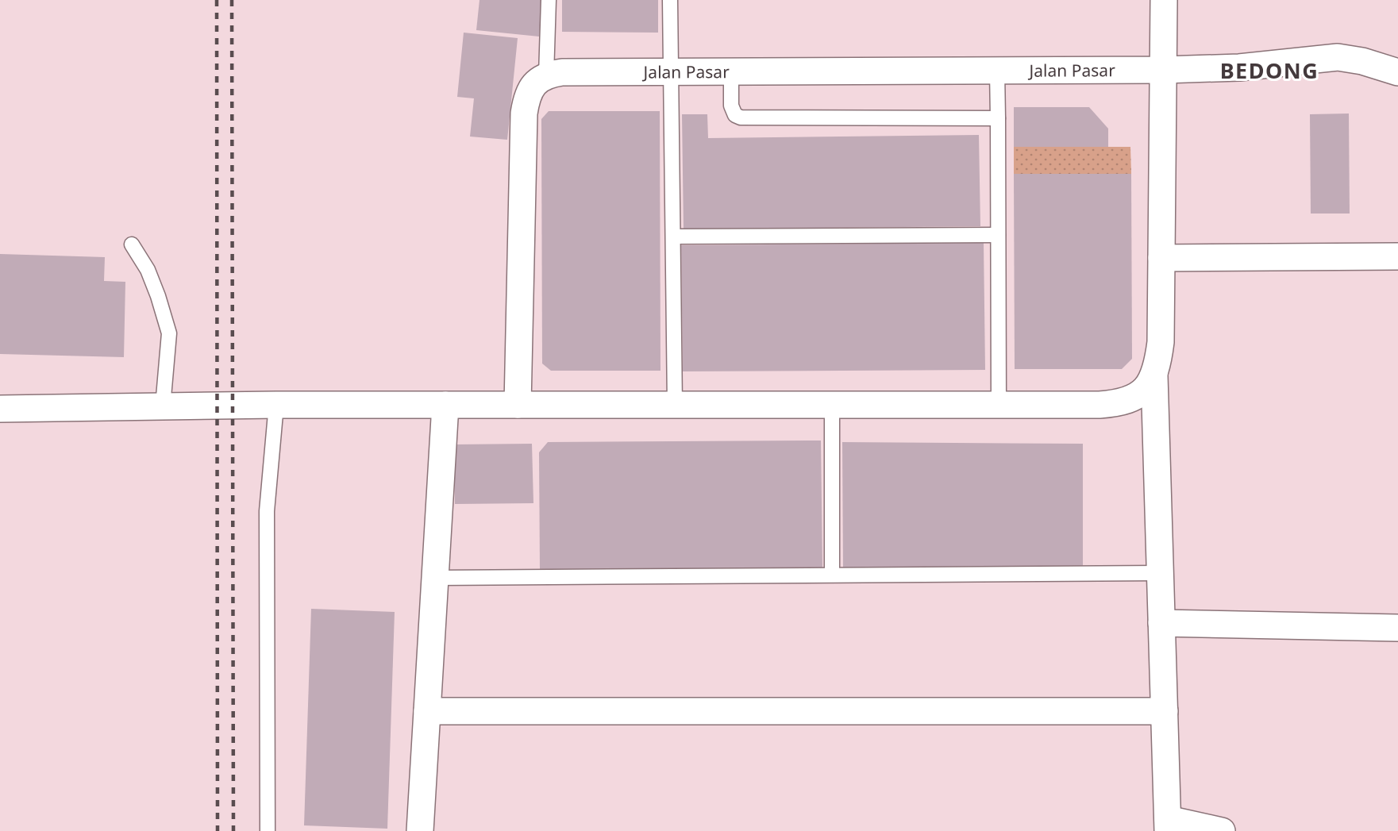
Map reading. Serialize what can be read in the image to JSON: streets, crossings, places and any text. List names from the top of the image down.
{
  "streets": {
    "street": ["Jalan Pasar"]
  },
  "districts": ["BEDONG"]
}
